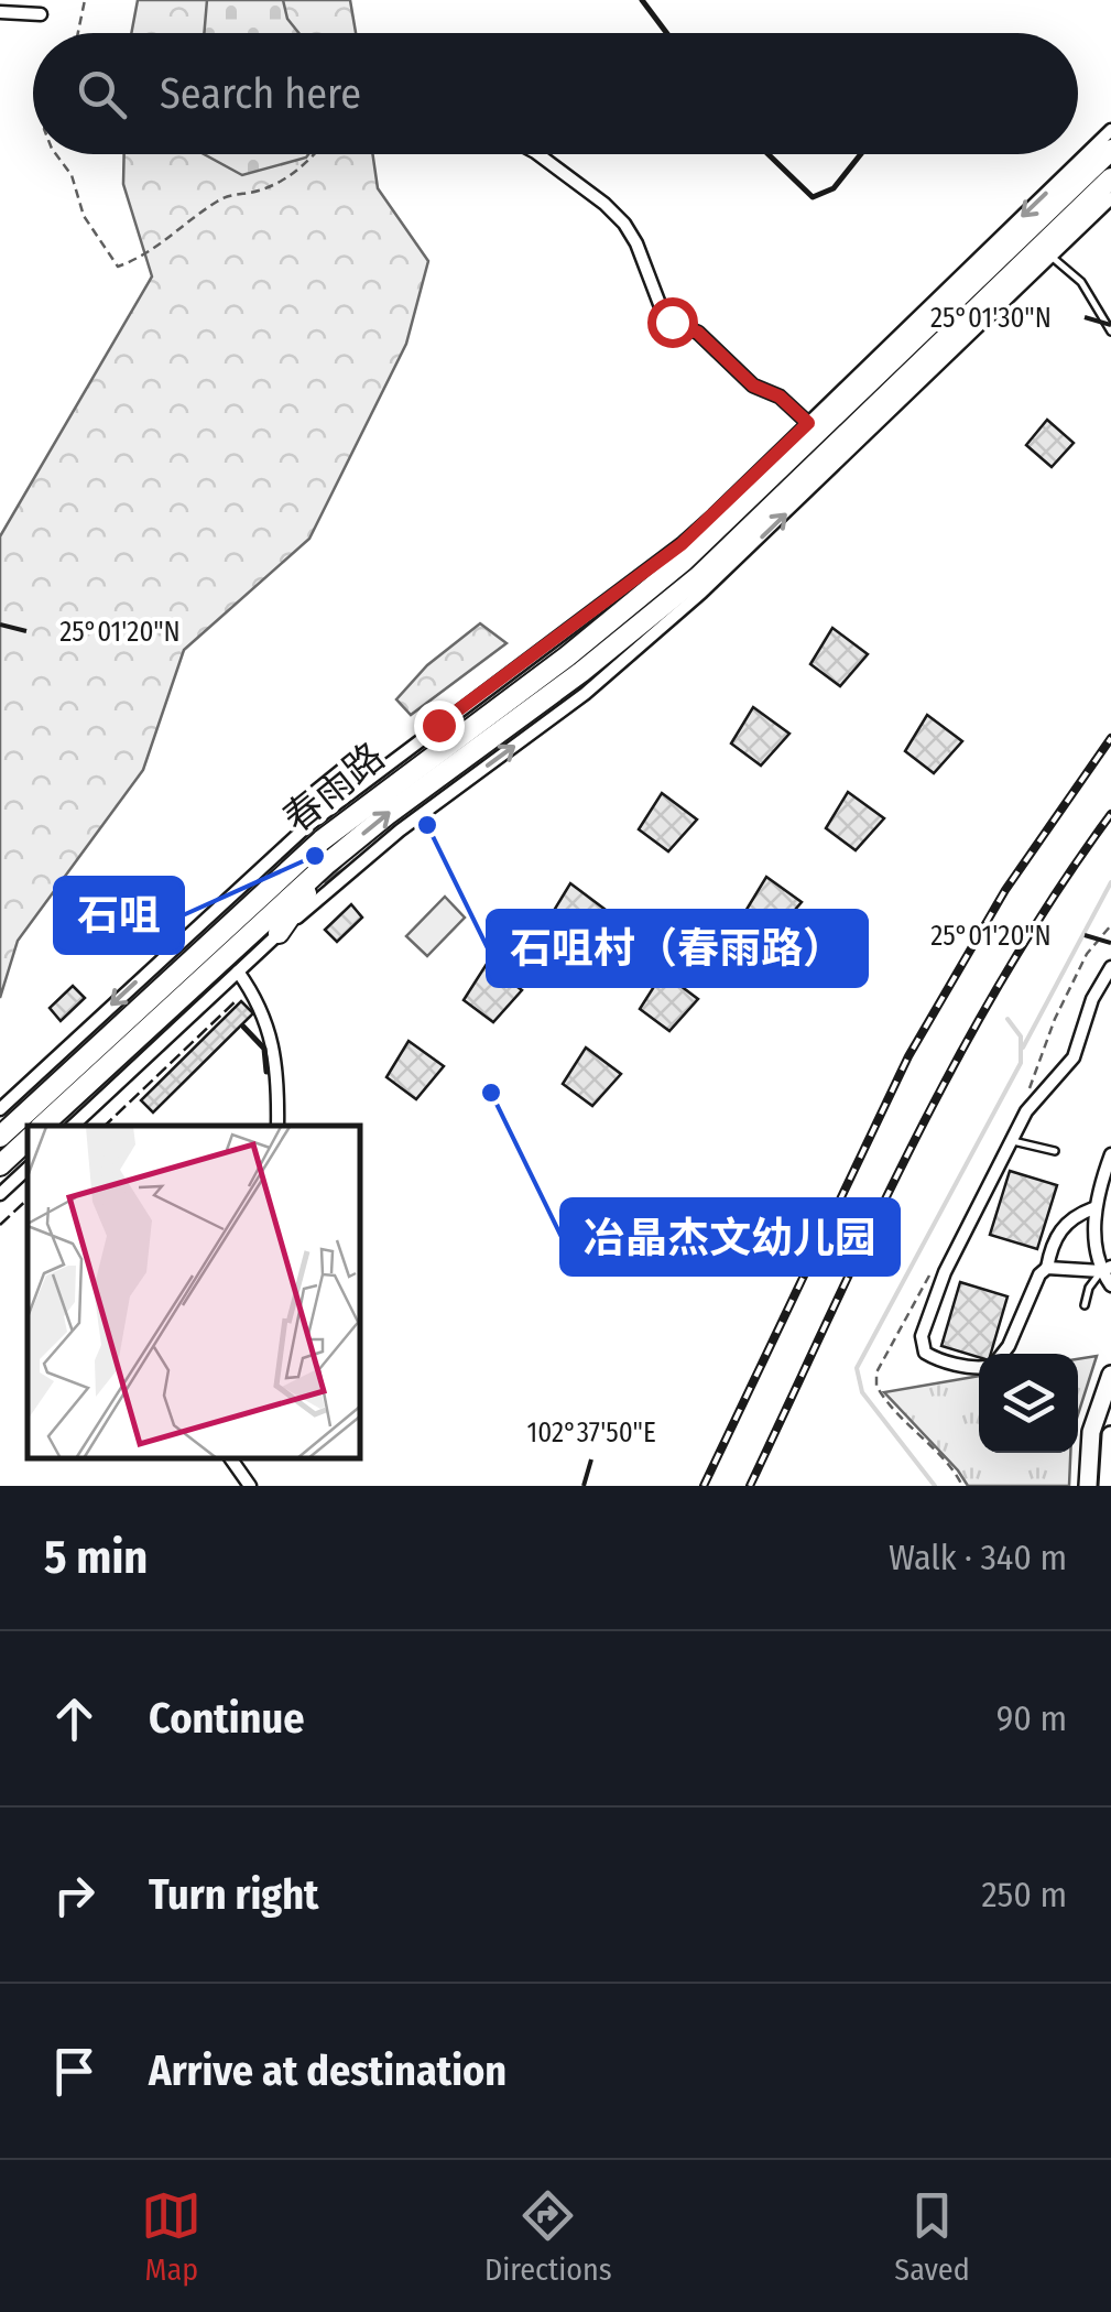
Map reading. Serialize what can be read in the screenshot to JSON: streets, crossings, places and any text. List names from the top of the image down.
{
  "streets": {
    "main road": ["春雨路"]
  },
  "places": ["石咀村（春雨路）", "石咀", "冶晶杰文幼儿园"],
  "page": {
    "search": "Search here",
    "heading": ["5 min", "Walk · 340 m"],
    "list": [
      ["Continue", "90 m"],
      ["Turn right", "250 m"],
      "Arrive at destination"
    ],
    "nav": ["Map", "Directions", "Saved"]
  },
  "coordinates": ["25°01'30\"N", "25°01'20\"N", "102°37'50\"E"]
}
